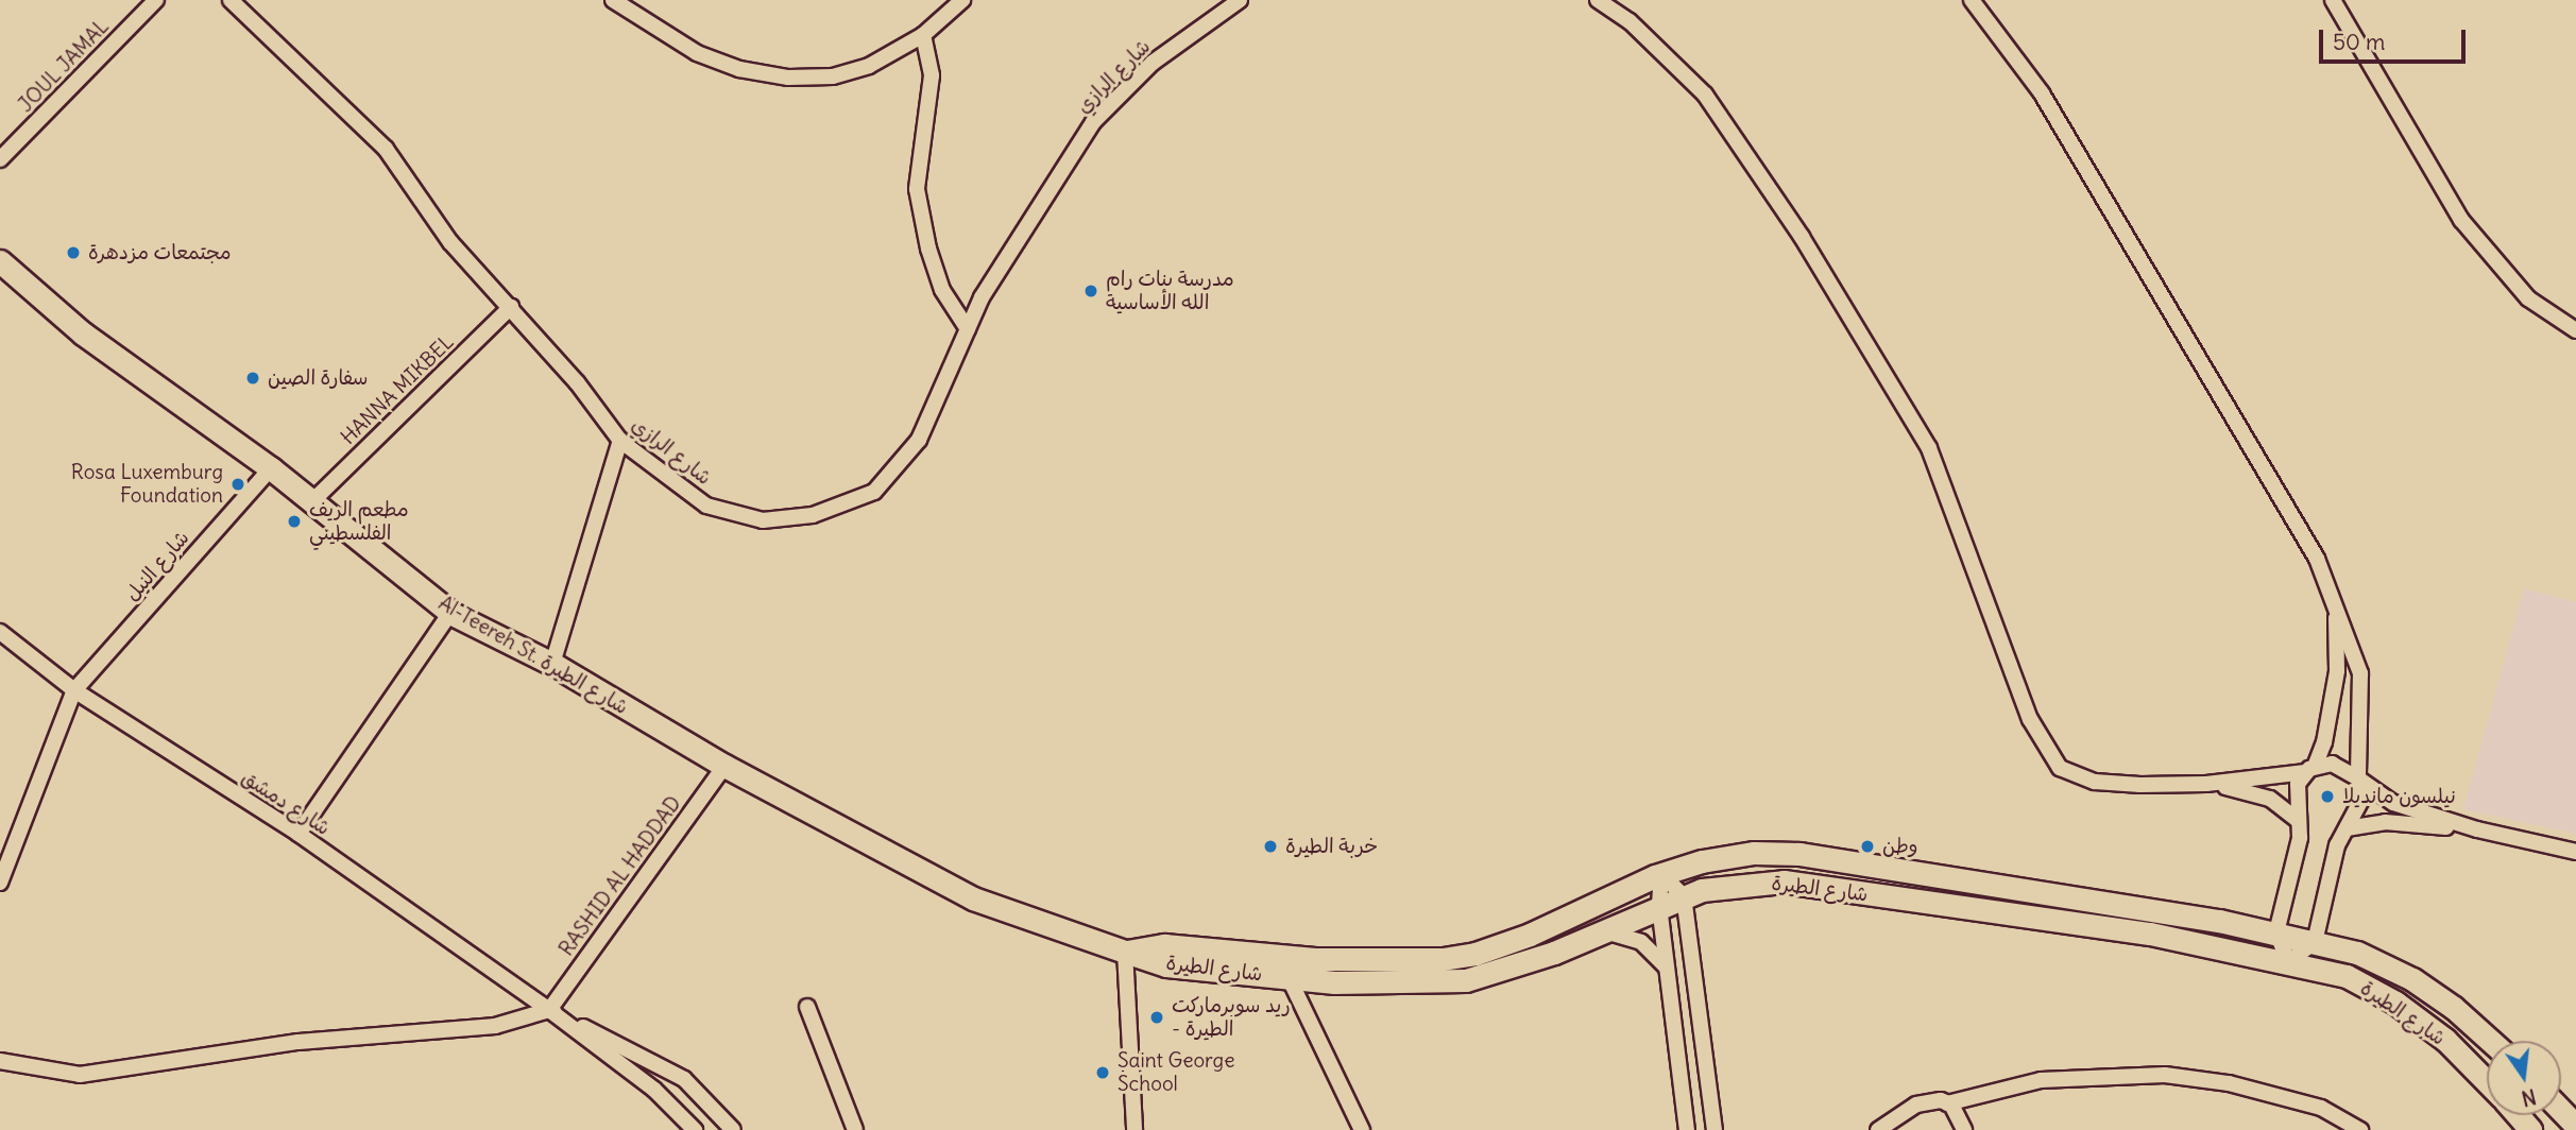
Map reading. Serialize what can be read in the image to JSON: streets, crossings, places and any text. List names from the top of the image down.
{
  "streets": {
    "main road": ["Al-Teereh St. شارع الطيرة", "شارع الطيرة"],
    "street": [
      "JOUL JAMAL",
      "شارع الرازي",
      "HANNA MIKBEL",
      "شارع النيل",
      "شارع دمشق",
      "RASHID AL HADDAD"
    ]
  },
  "crossings": [
    ["شارع الرازي", "HANNA MIKBEL"],
    ["HANNA MIKBEL", "Al-Teereh St. شارع الطيرة"],
    ["شارع النيل", "Al-Teereh St. شارع الطيرة"],
    ["شارع النيل", "شارع دمشق"],
    ["Al-Teereh St. شارع الطيرة", "RASHID AL HADDAD"],
    ["Al-Teereh St. شارع الطيرة", "شارع الطيرة"],
    ["شارع دمشق", "RASHID AL HADDAD"]
  ],
  "places": [
    "مجتمعات مزدهرة",
    "مدرسة بنات رام الله الأساسية",
    "سفارة الصين",
    "Rosa Luxemburg Foundation",
    "مطعم الريف الفلسطيني",
    "نيلسون مانديلا",
    "خربة الطيرة",
    "وطن",
    "ريد سوبرماركت - الطيرة",
    "Saint George School"
  ],
  "scale_bar": "50 m",
  "north": "bottom"
}
